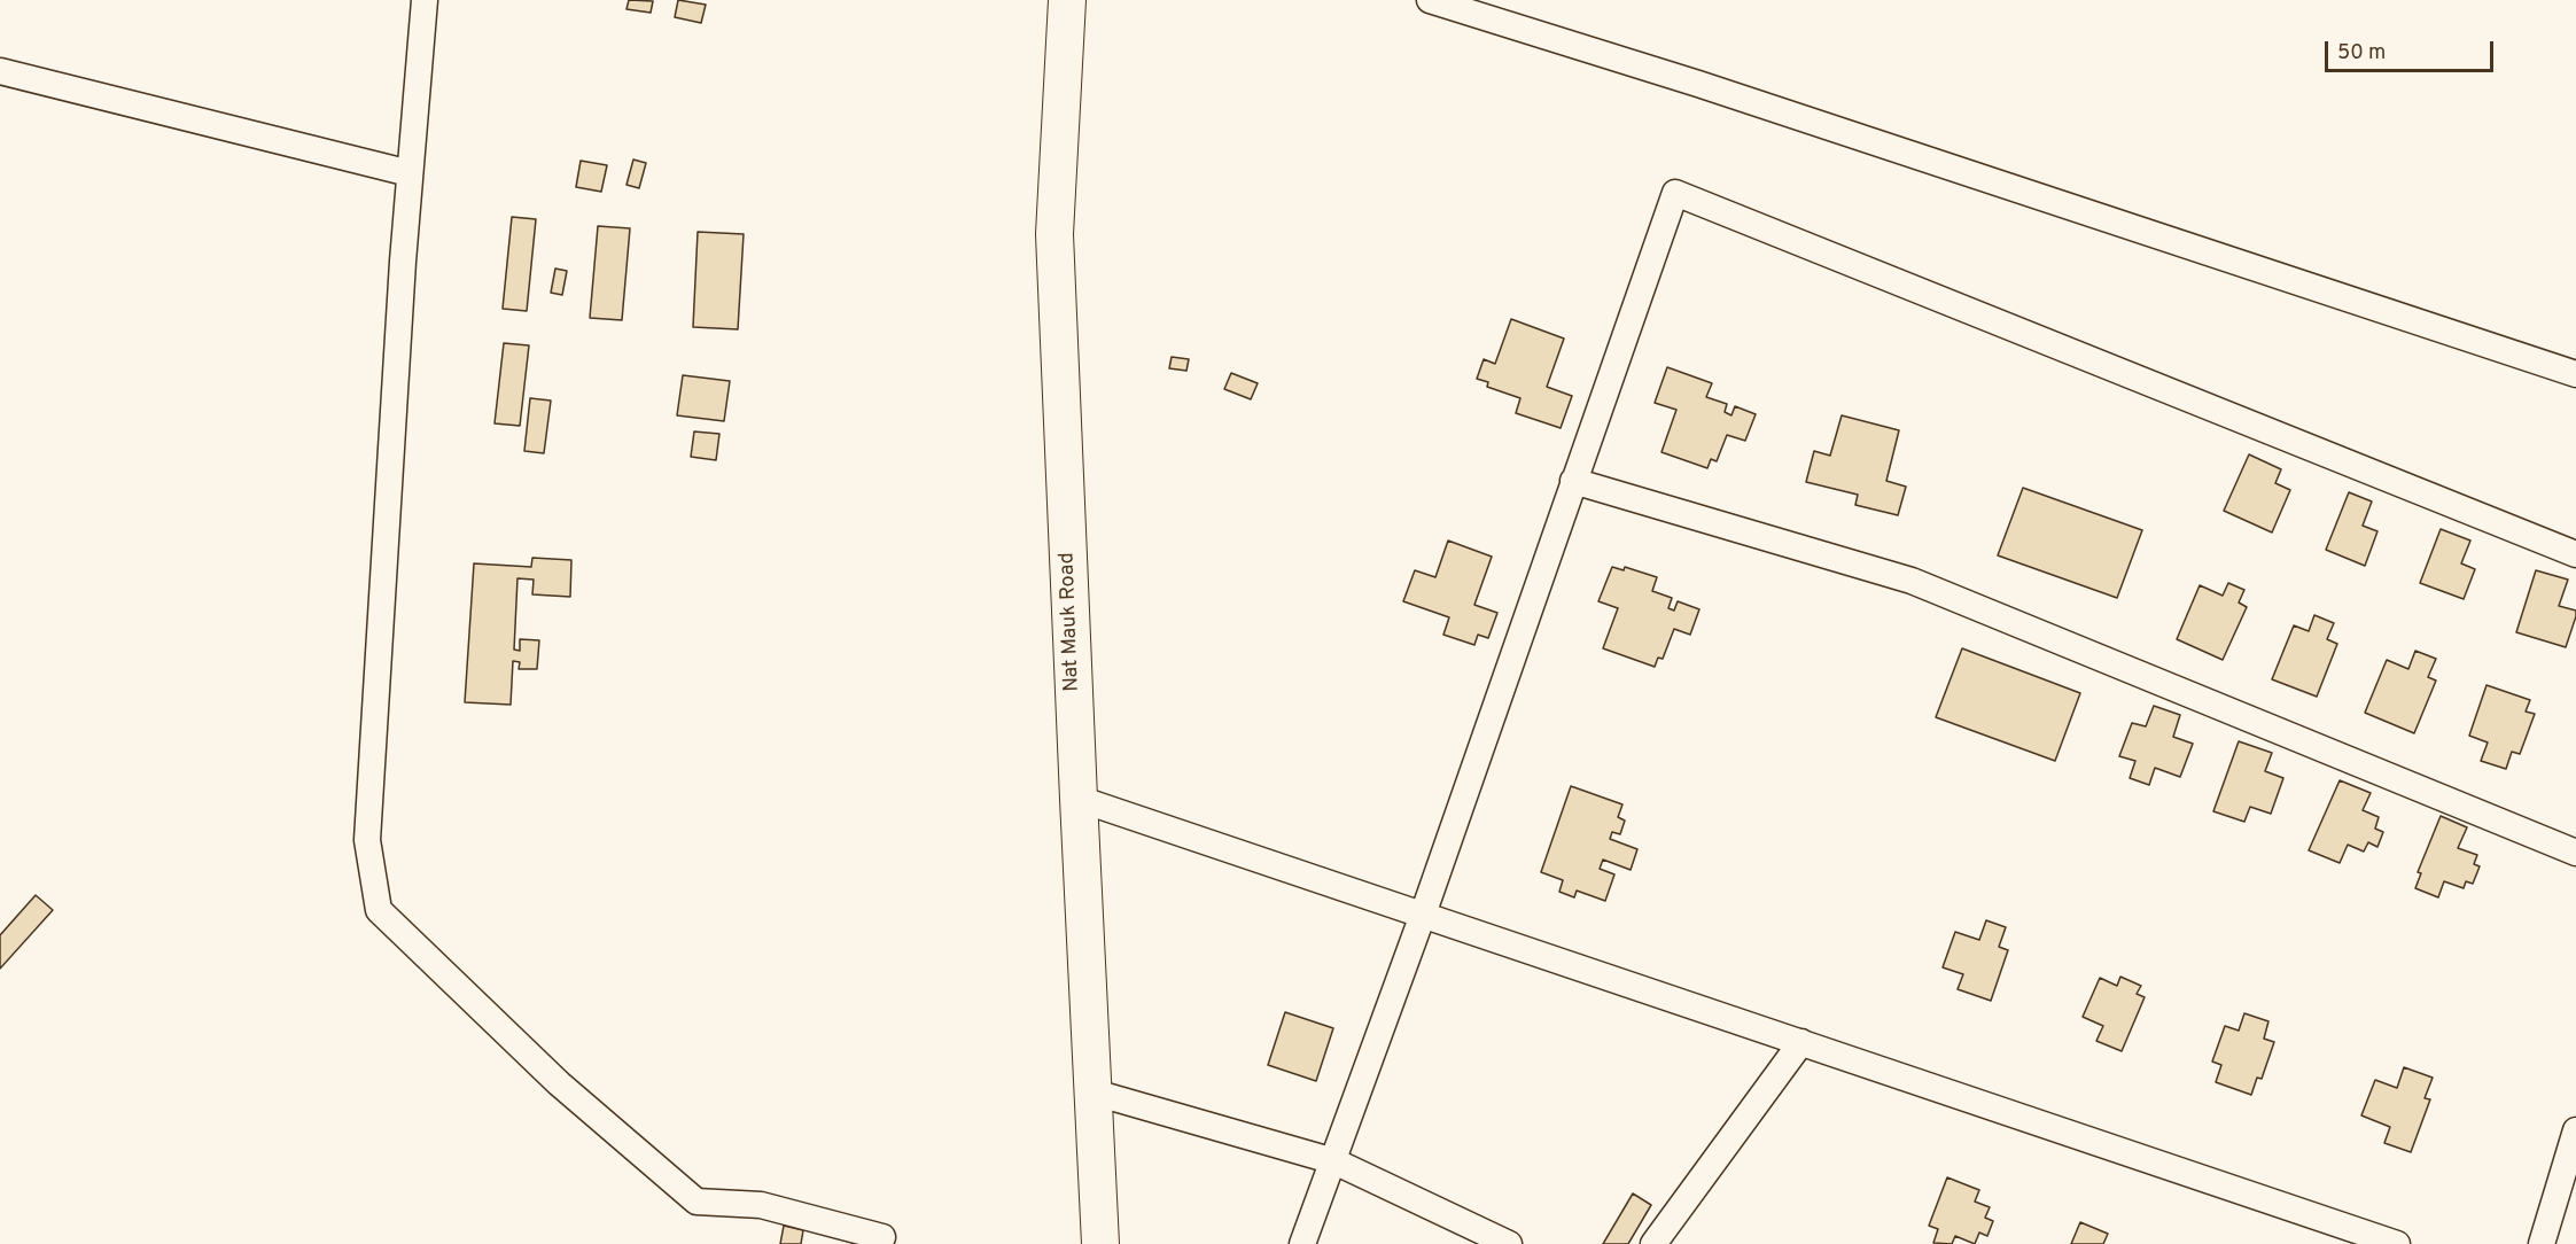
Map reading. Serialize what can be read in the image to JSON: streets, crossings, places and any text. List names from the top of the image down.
{
  "streets": {
    "highway": ["Nat Mauk Road"]
  },
  "scale_bar": "50 m"
}
